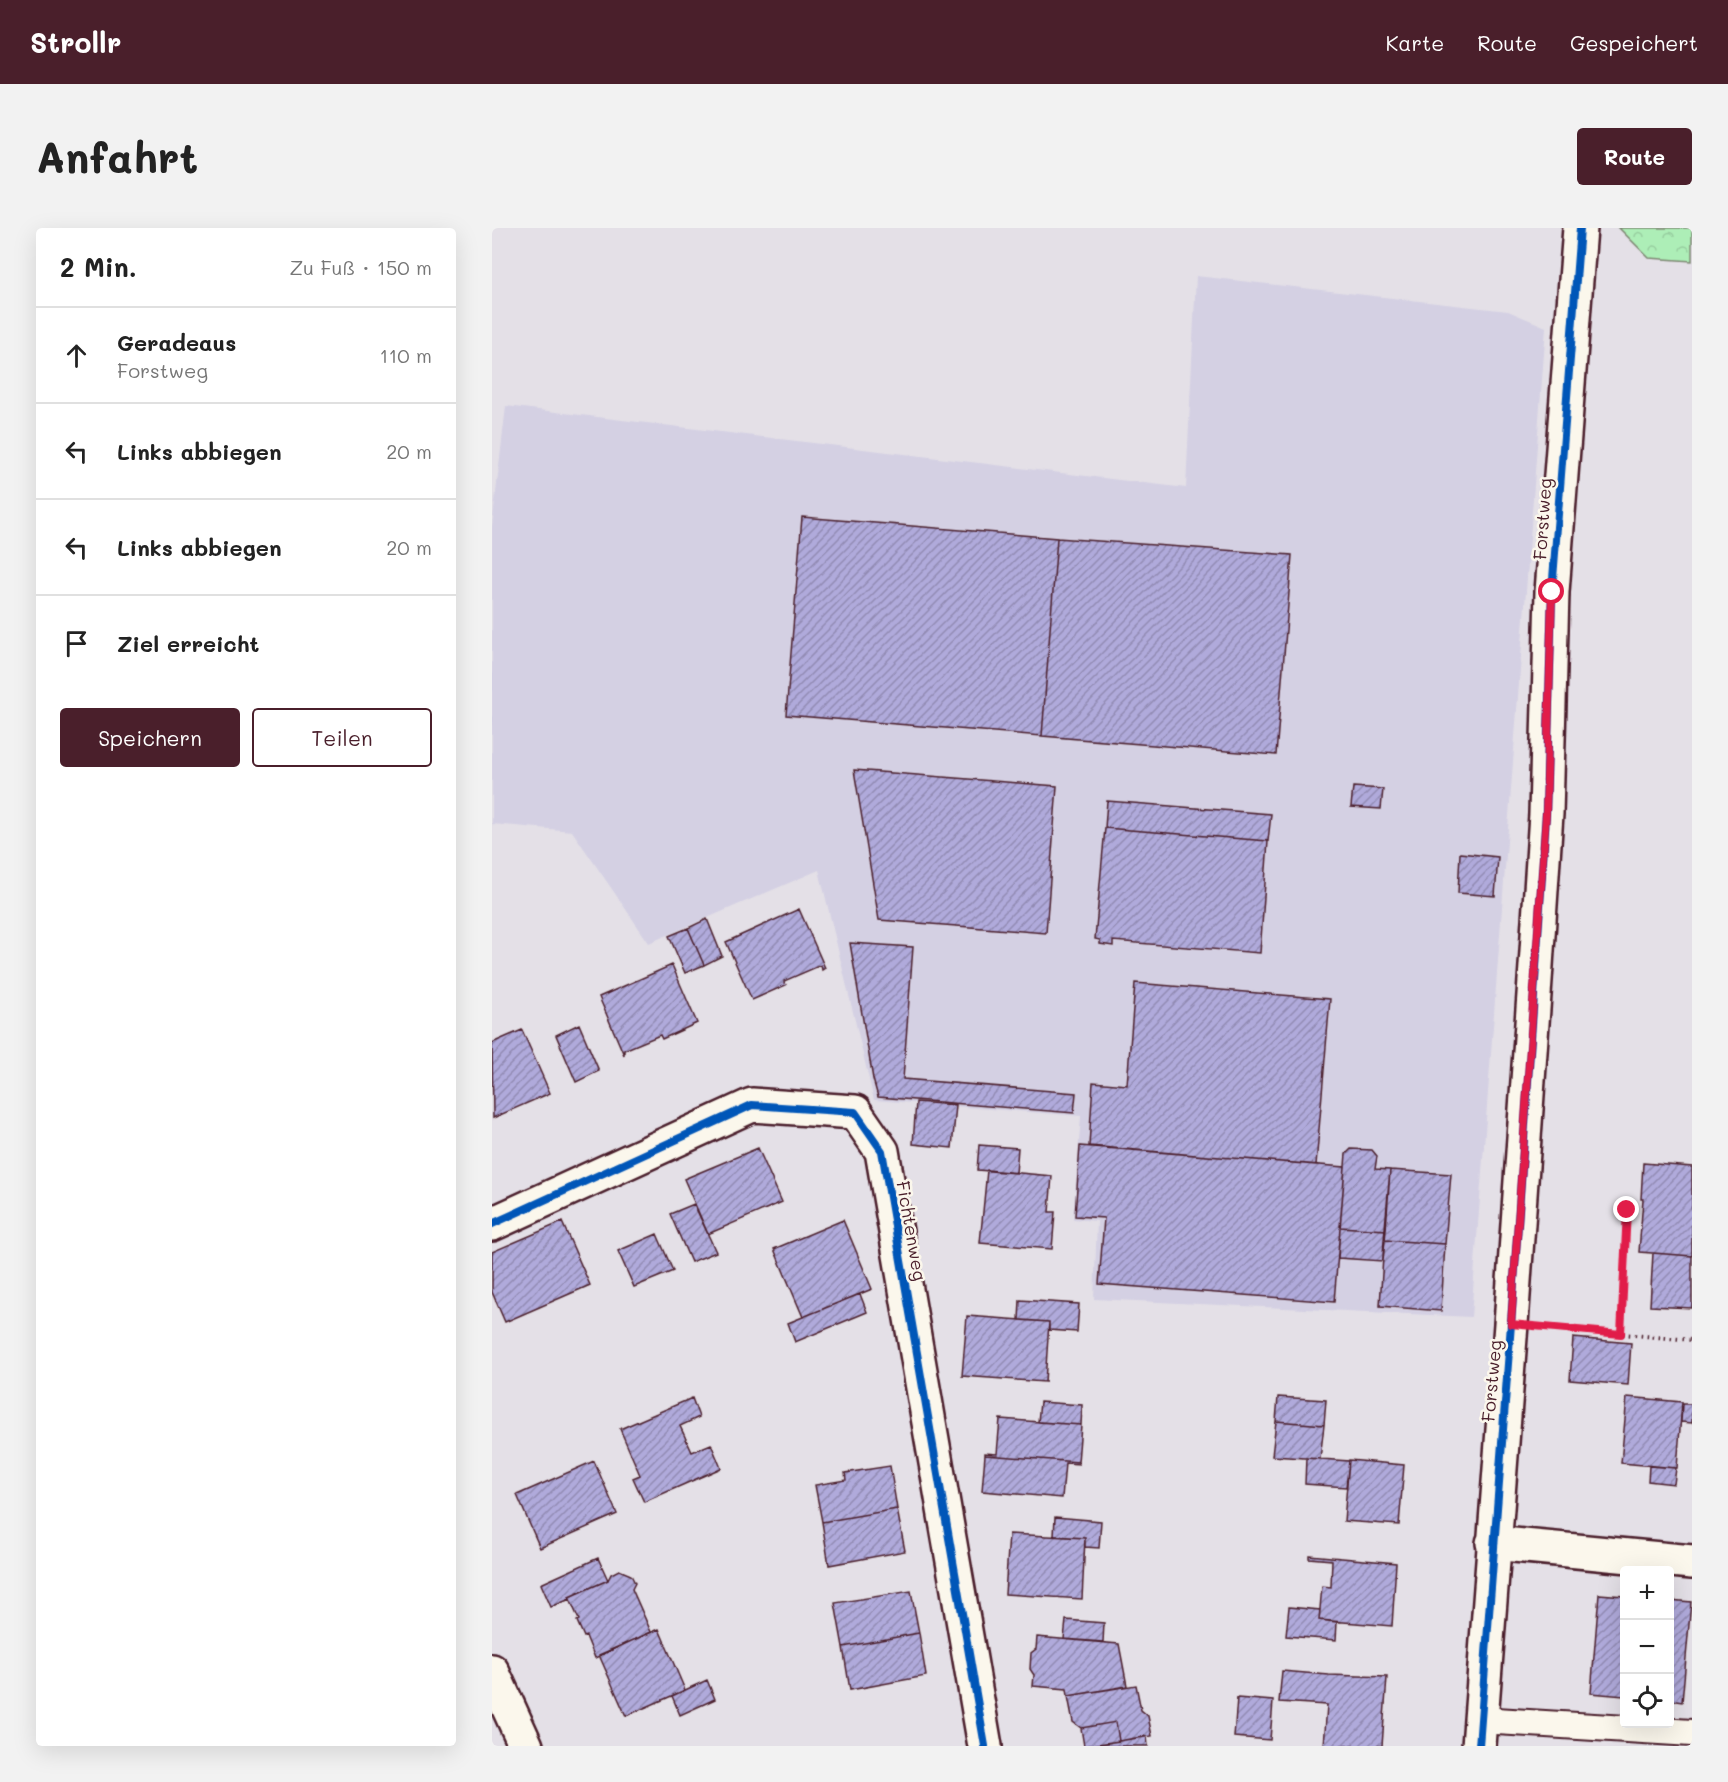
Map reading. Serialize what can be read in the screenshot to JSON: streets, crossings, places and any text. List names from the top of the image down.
{
  "streets": {
    "street": ["Forstweg", "Fichtenweg"]
  },
  "page": {
    "header": "Strollr",
    "nav": ["Karte", "Route", "Gespeichert"],
    "buttons": [
      "Route",
      ["Speichern", "Teilen"]
    ],
    "title": "Anfahrt",
    "heading": ["2 Min.", "Zu Fuß · 150 m"],
    "list": [
      ["Geradeaus", "Forstweg", "110 m"],
      ["Links abbiegen", "20 m"],
      ["Links abbiegen", "20 m"],
      "Ziel erreicht"
    ],
    "map_buttons": ["+", "−"]
  }
}
